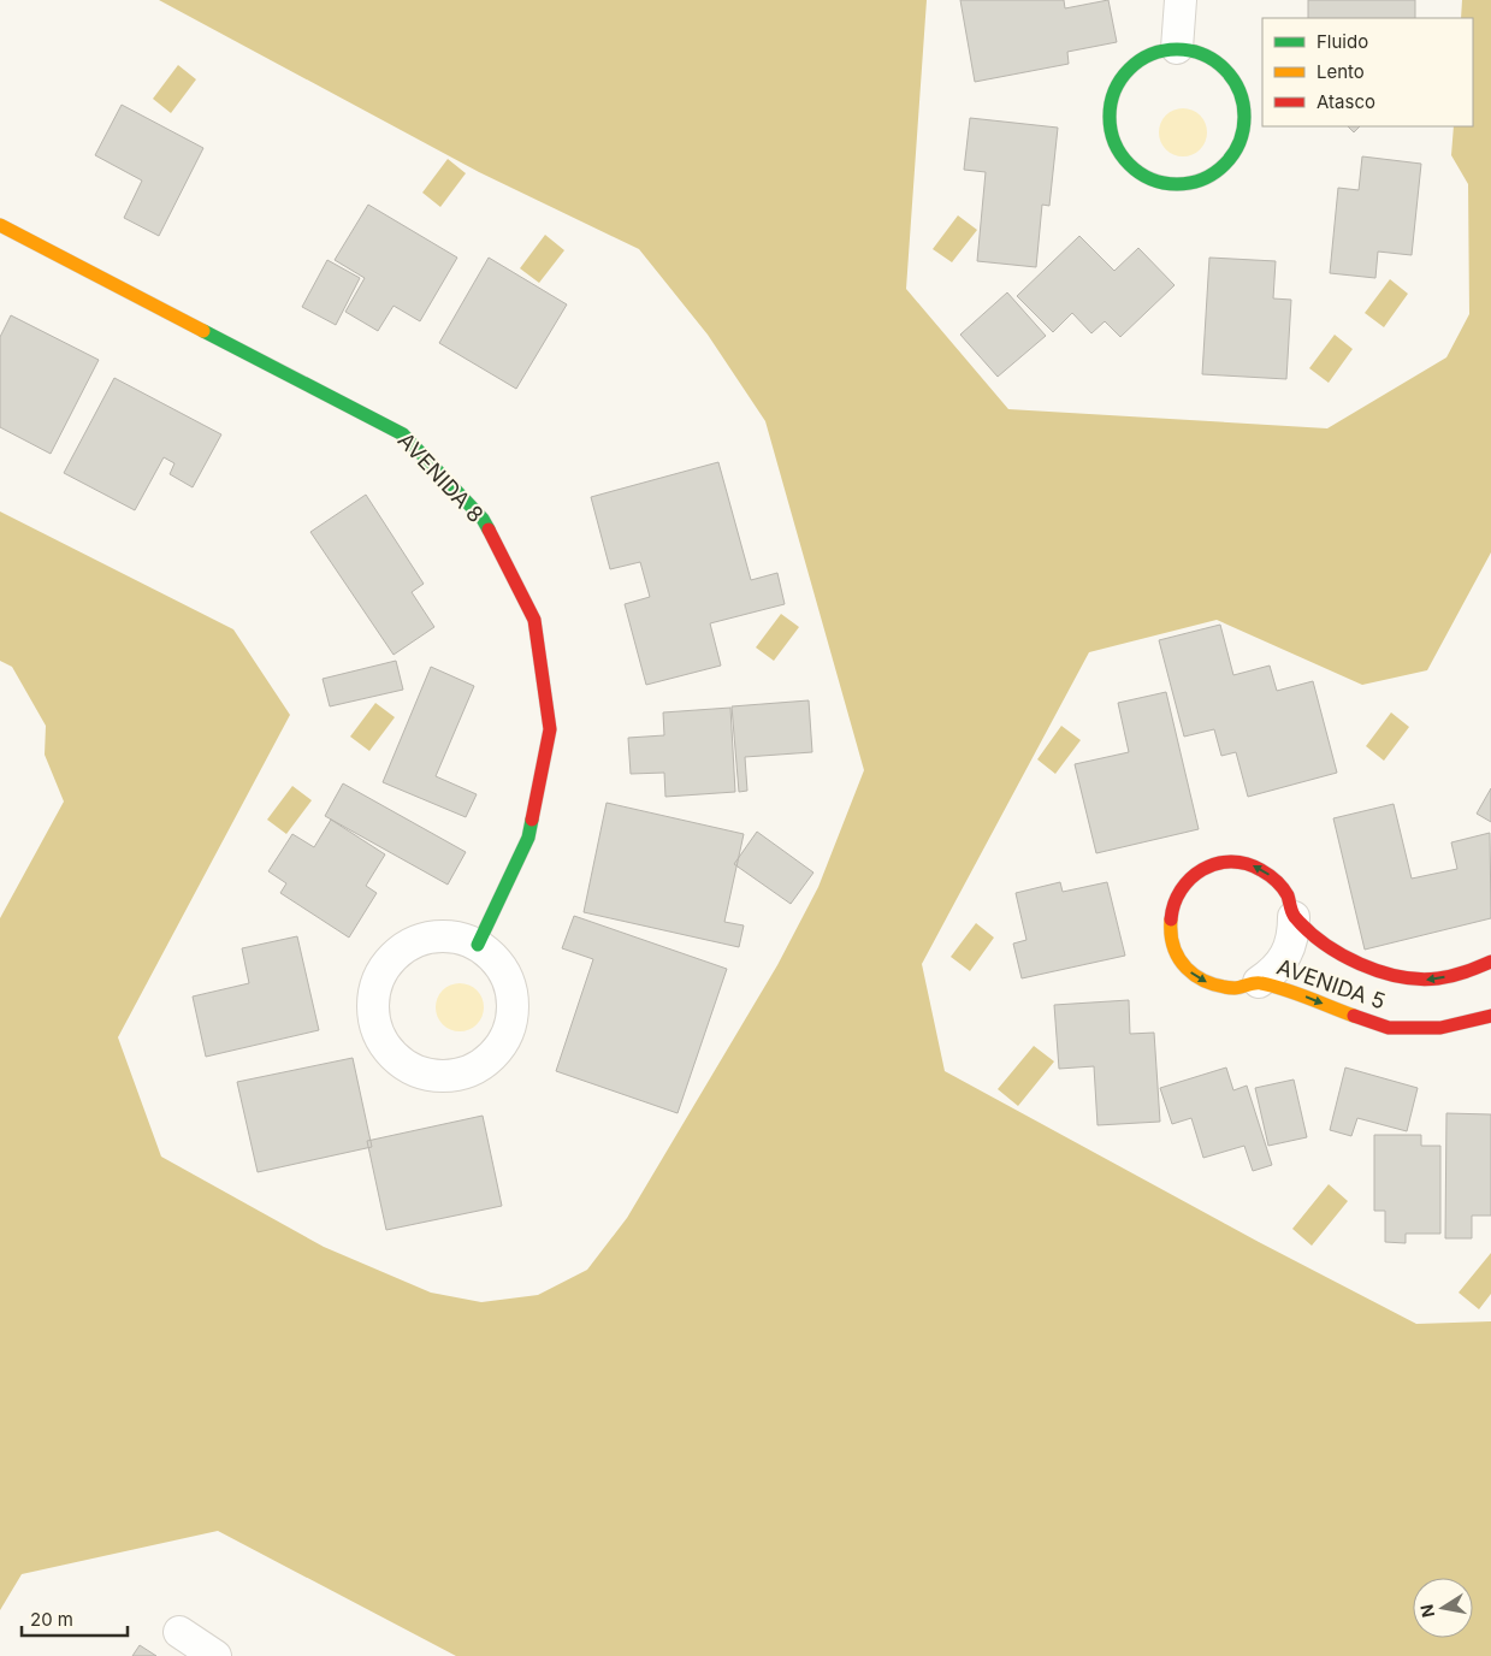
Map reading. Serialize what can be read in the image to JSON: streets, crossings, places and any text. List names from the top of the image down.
{
  "streets": {
    "street": ["AVENIDA 8", "AVENIDA 5"]
  },
  "legend": ["Fluido", "Lento", "Atasco"],
  "scale_bar": "20 m",
  "north": "left"
}
